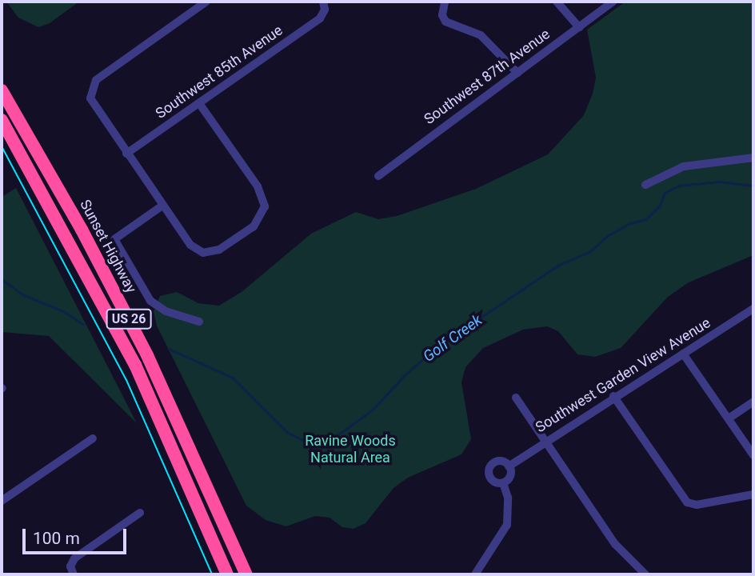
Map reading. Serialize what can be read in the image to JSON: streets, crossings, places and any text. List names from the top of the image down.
{
  "streets": {
    "highway": ["Sunset Highway", "US 26"],
    "street": ["Southwest 85th Avenue", "Southwest 87th Avenue", "Southwest Garden View Avenue"]
  },
  "water": ["Golf Creek"],
  "parks": ["Ravine Woods Natural Area"],
  "scale_bar": "100 m"
}
